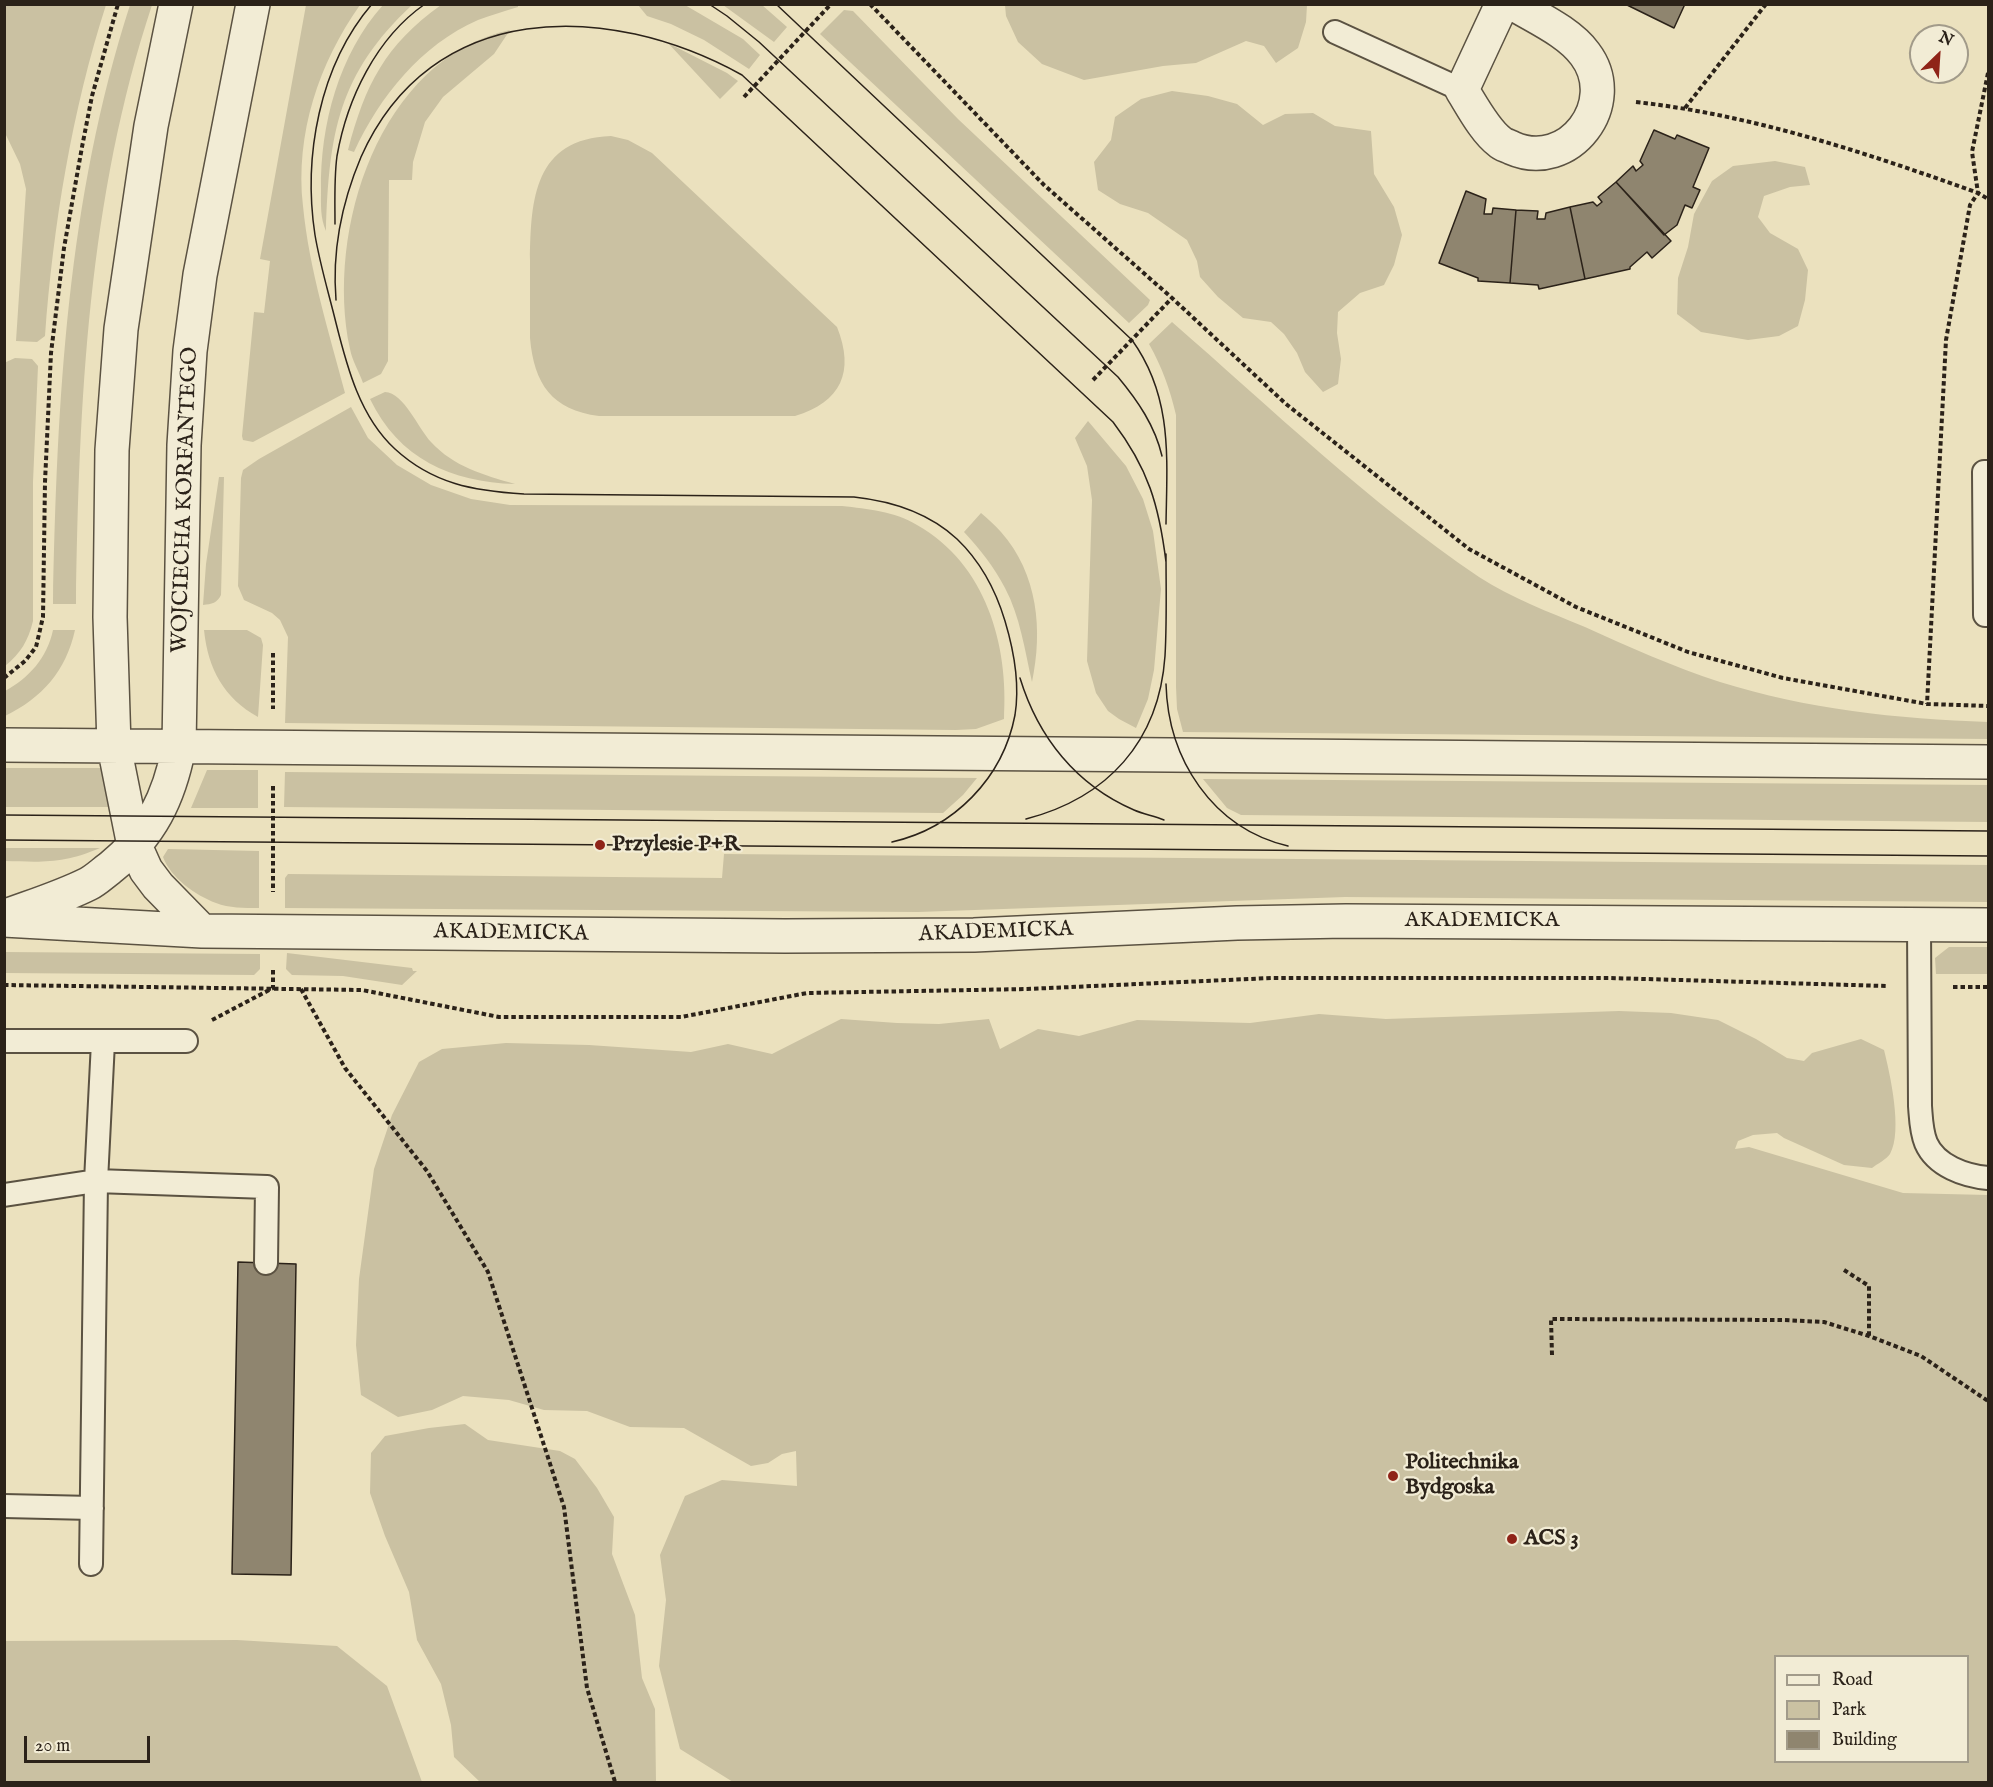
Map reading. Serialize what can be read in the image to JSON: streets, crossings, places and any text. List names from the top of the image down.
{
  "streets": {
    "street": ["WOJCIECHA KORFANTEGO", "AKADEMICKA"]
  },
  "crossings": [
    ["WOJCIECHA KORFANTEGO", "AKADEMICKA"]
  ],
  "places": ["Przylesie P+R", "Politechnika Bydgoska", "ACS 3"],
  "legend": ["Road", "Park", "Building"],
  "scale_bar": "20 m",
  "north": "top right"
}
